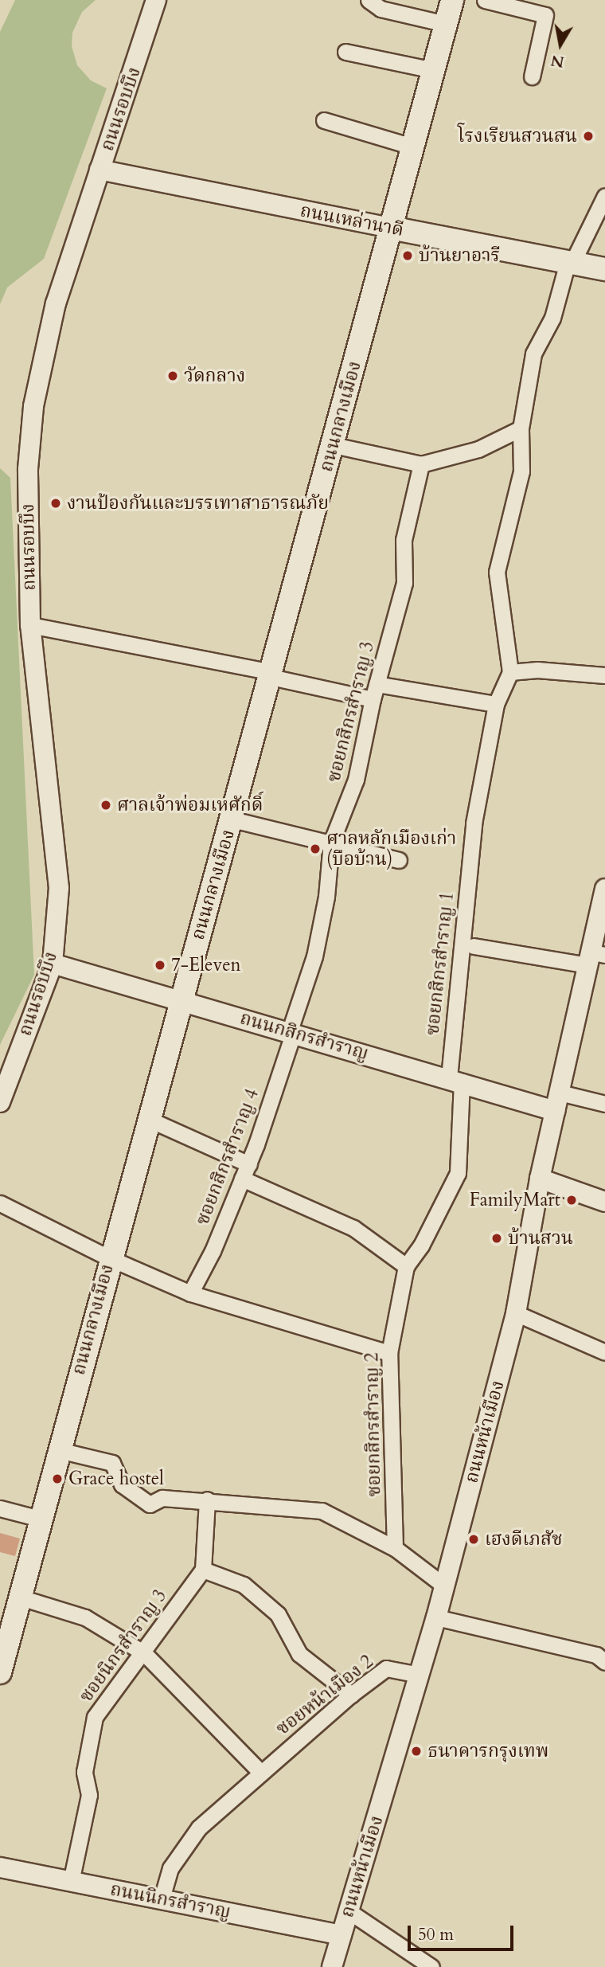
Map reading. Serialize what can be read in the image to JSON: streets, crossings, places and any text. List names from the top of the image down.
{
  "streets": {
    "main road": ["ถนนเหล่านาดี", "ถนนกลางเมือง"],
    "street": [
      "ถนนรอบบึง",
      "ซอยกสิกรสำราญ 3",
      "ซอยกสิกรสำราญ 1",
      "ถนนกสิกรสำราญ",
      "ซอยกสิกรสำราญ 4",
      "ซอยกสิกรสำราญ 2",
      "ถนนหน้าเมือง",
      "ซอยนิกรสำราญ 3",
      "ซอยหน้าเมือง 2",
      "ถนนนิกรสำราญ"
    ]
  },
  "crossings": [
    ["ถนนรอบบึง", "ถนนเหล่านาดี"],
    ["ถนนรอบบึง", "ถนนกสิกรสำราญ"],
    ["ถนนเหล่านาดี", "ถนนกลางเมือง"],
    ["ถนนกลางเมือง", "ถนนกสิกรสำราญ"],
    ["ซอยกสิกรสำราญ 3", "ถนนกสิกรสำราญ"],
    ["ซอยกสิกรสำราญ 3", "ซอยกสิกรสำราญ 4"],
    ["ซอยกสิกรสำราญ 1", "ถนนกสิกรสำราญ"],
    ["ซอยกสิกรสำราญ 1", "ซอยกสิกรสำราญ 2"],
    ["ถนนกสิกรสำราญ", "ซอยกสิกรสำราญ 4"],
    ["ถนนกสิกรสำราญ", "ซอยกสิกรสำราญ 2"],
    ["ถนนกสิกรสำราญ", "ถนนหน้าเมือง"],
    ["ถนนหน้าเมือง", "ซอยหน้าเมือง 2"],
    ["ถนนหน้าเมือง", "ถนนนิกรสำราญ"],
    ["ซอยนิกรสำราญ 3", "ถนนนิกรสำราญ"],
    ["ซอยหน้าเมือง 2", "ถนนนิกรสำราญ"]
  ],
  "places": [
    "โรงเรียนสวนสน",
    "บ้านยาอารี",
    "วัดกลาง",
    "งานป้องกันและบรรเทาสาธารณภัย",
    "ศาลเจ้าพ่อมเหศักดิ์",
    "ศาลหลักเมืองเก่า (บือบ้าน)",
    "7-Eleven",
    "FamilyMart",
    "บ้านสวน",
    "Grace hostel",
    "เฮงดีเภสัช",
    "ธนาคารกรุงเทพ"
  ],
  "scale_bar": "50 m",
  "north": "bottom"
}
